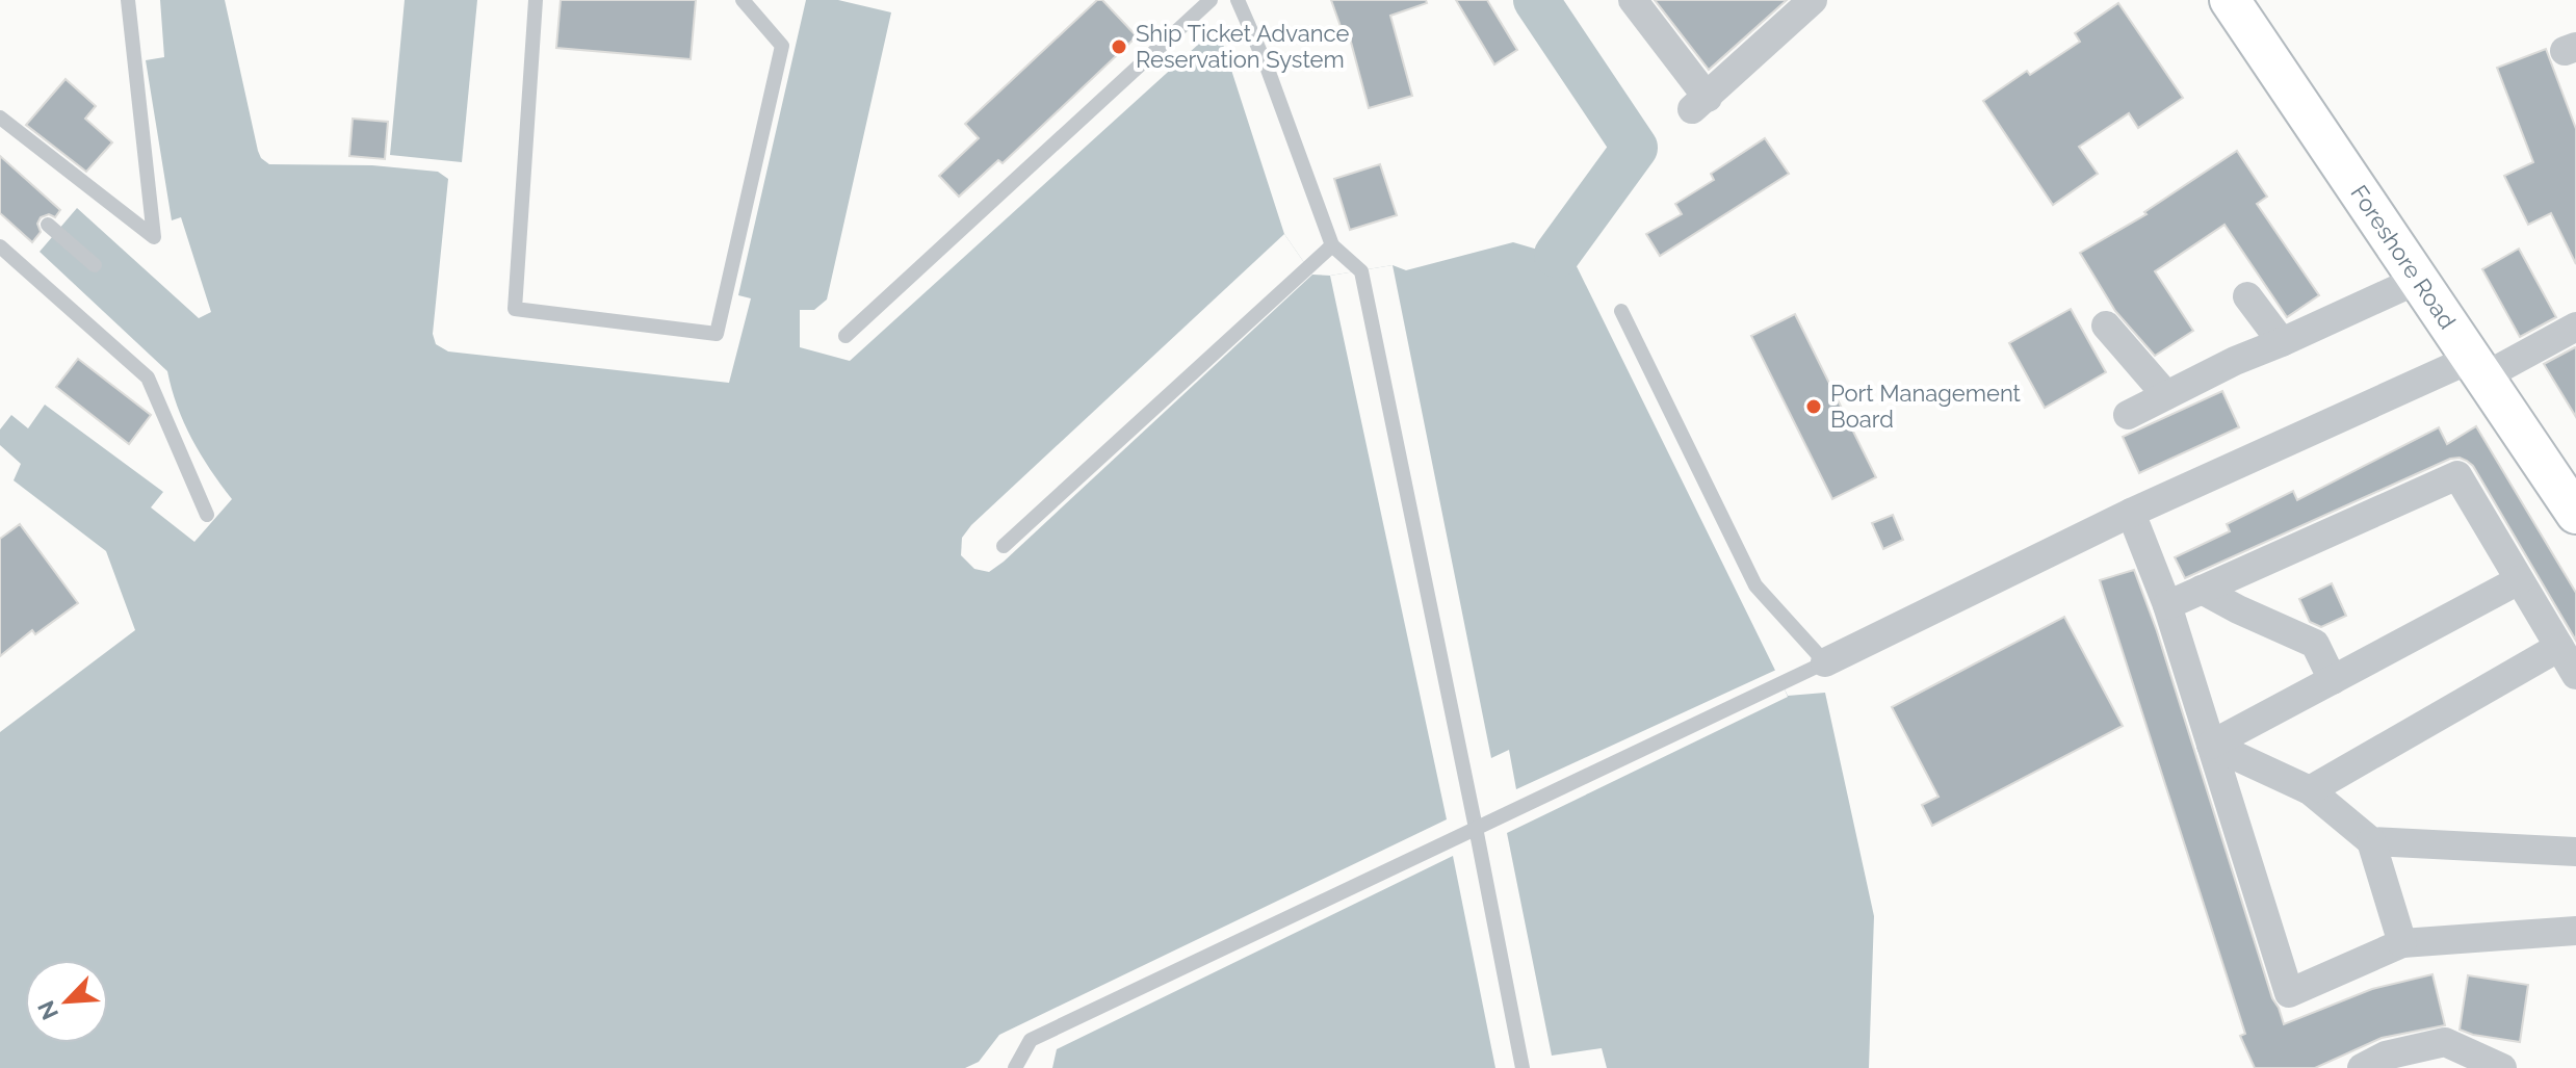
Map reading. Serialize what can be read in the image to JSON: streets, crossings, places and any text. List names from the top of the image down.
{
  "streets": {
    "main road": ["Foreshore Road"]
  },
  "places": ["Ship Ticket Advance Reservation System", "Port Management Board"],
  "north": "bottom left"
}
